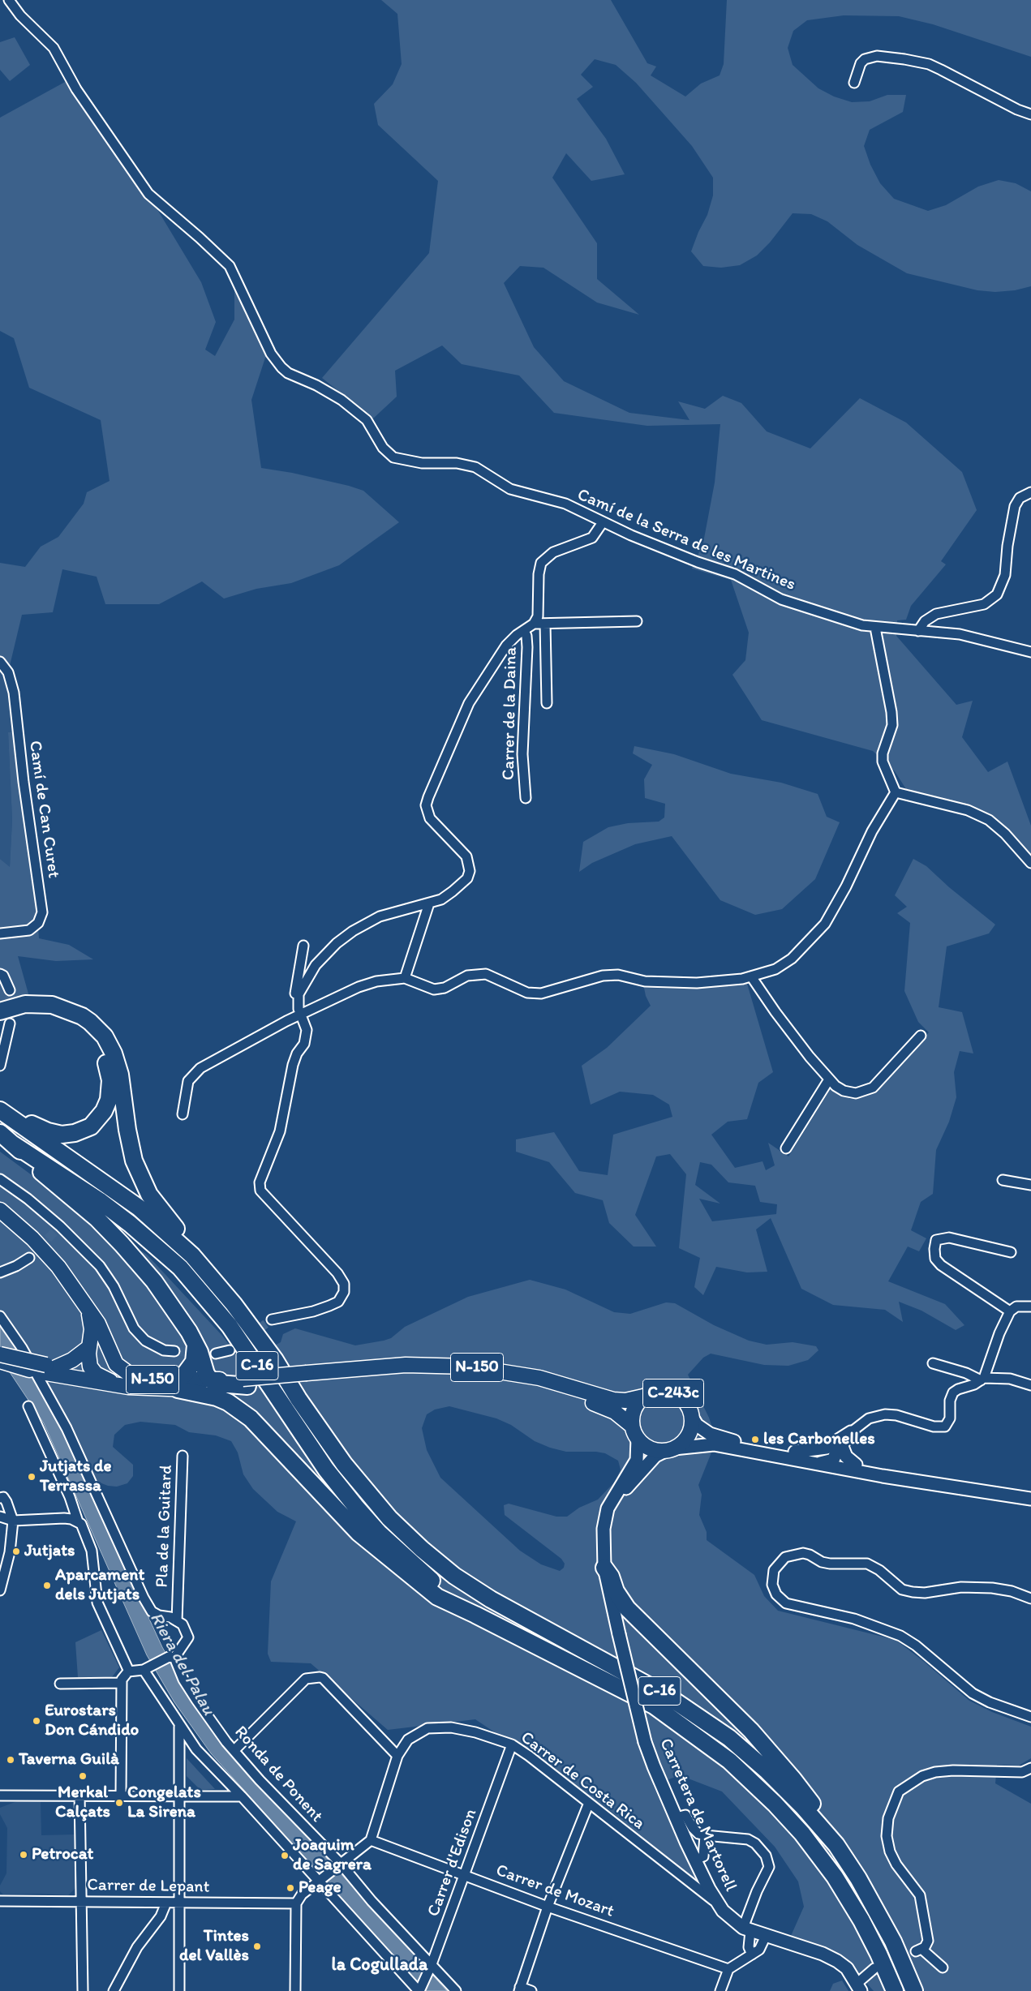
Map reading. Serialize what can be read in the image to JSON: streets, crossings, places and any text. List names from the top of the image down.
{
  "streets": {
    "highway": ["C-16"],
    "main road": ["N-150", "C-243c", "Carretera de Martorell"],
    "street": [
      "Camí de la Serra de les Martines",
      "Carrer de la Daina",
      "Camí de Can Curet",
      "Pla de la Guitard",
      "Ronda de Ponent",
      "Carrer de Costa Rica",
      "Carrer d'Edison",
      "Carrer de Lepant",
      "Carrer de Mozart"
    ]
  },
  "crossings": [
    ["N-150", "C-243c"],
    ["N-150", "Carretera de Martorell"],
    ["C-243c", "Carretera de Martorell"],
    ["Ronda de Ponent", "Carrer d'Edison"],
    ["Carrer de Costa Rica", "Carretera de Martorell"],
    ["Carrer de Costa Rica", "Carrer d'Edison"],
    ["Carrer de Costa Rica", "Carrer de Mozart"],
    ["Carrer d'Edison", "Carrer de Mozart"]
  ],
  "districts": ["la Cogullada"],
  "water": ["Riera del Palau"],
  "places": [
    "les Carbonelles",
    "Jutjats de Terrassa",
    "Jutjats",
    "Aparcament dels Jutjats",
    "Eurostars Don Cándido",
    "Taverna Guilà",
    "Merkal Calçats",
    "Congelats La Sirena",
    "Petrocat",
    "Joaquim de Sagrera",
    "Peage",
    "Tintes del Vallès"
  ]
}
